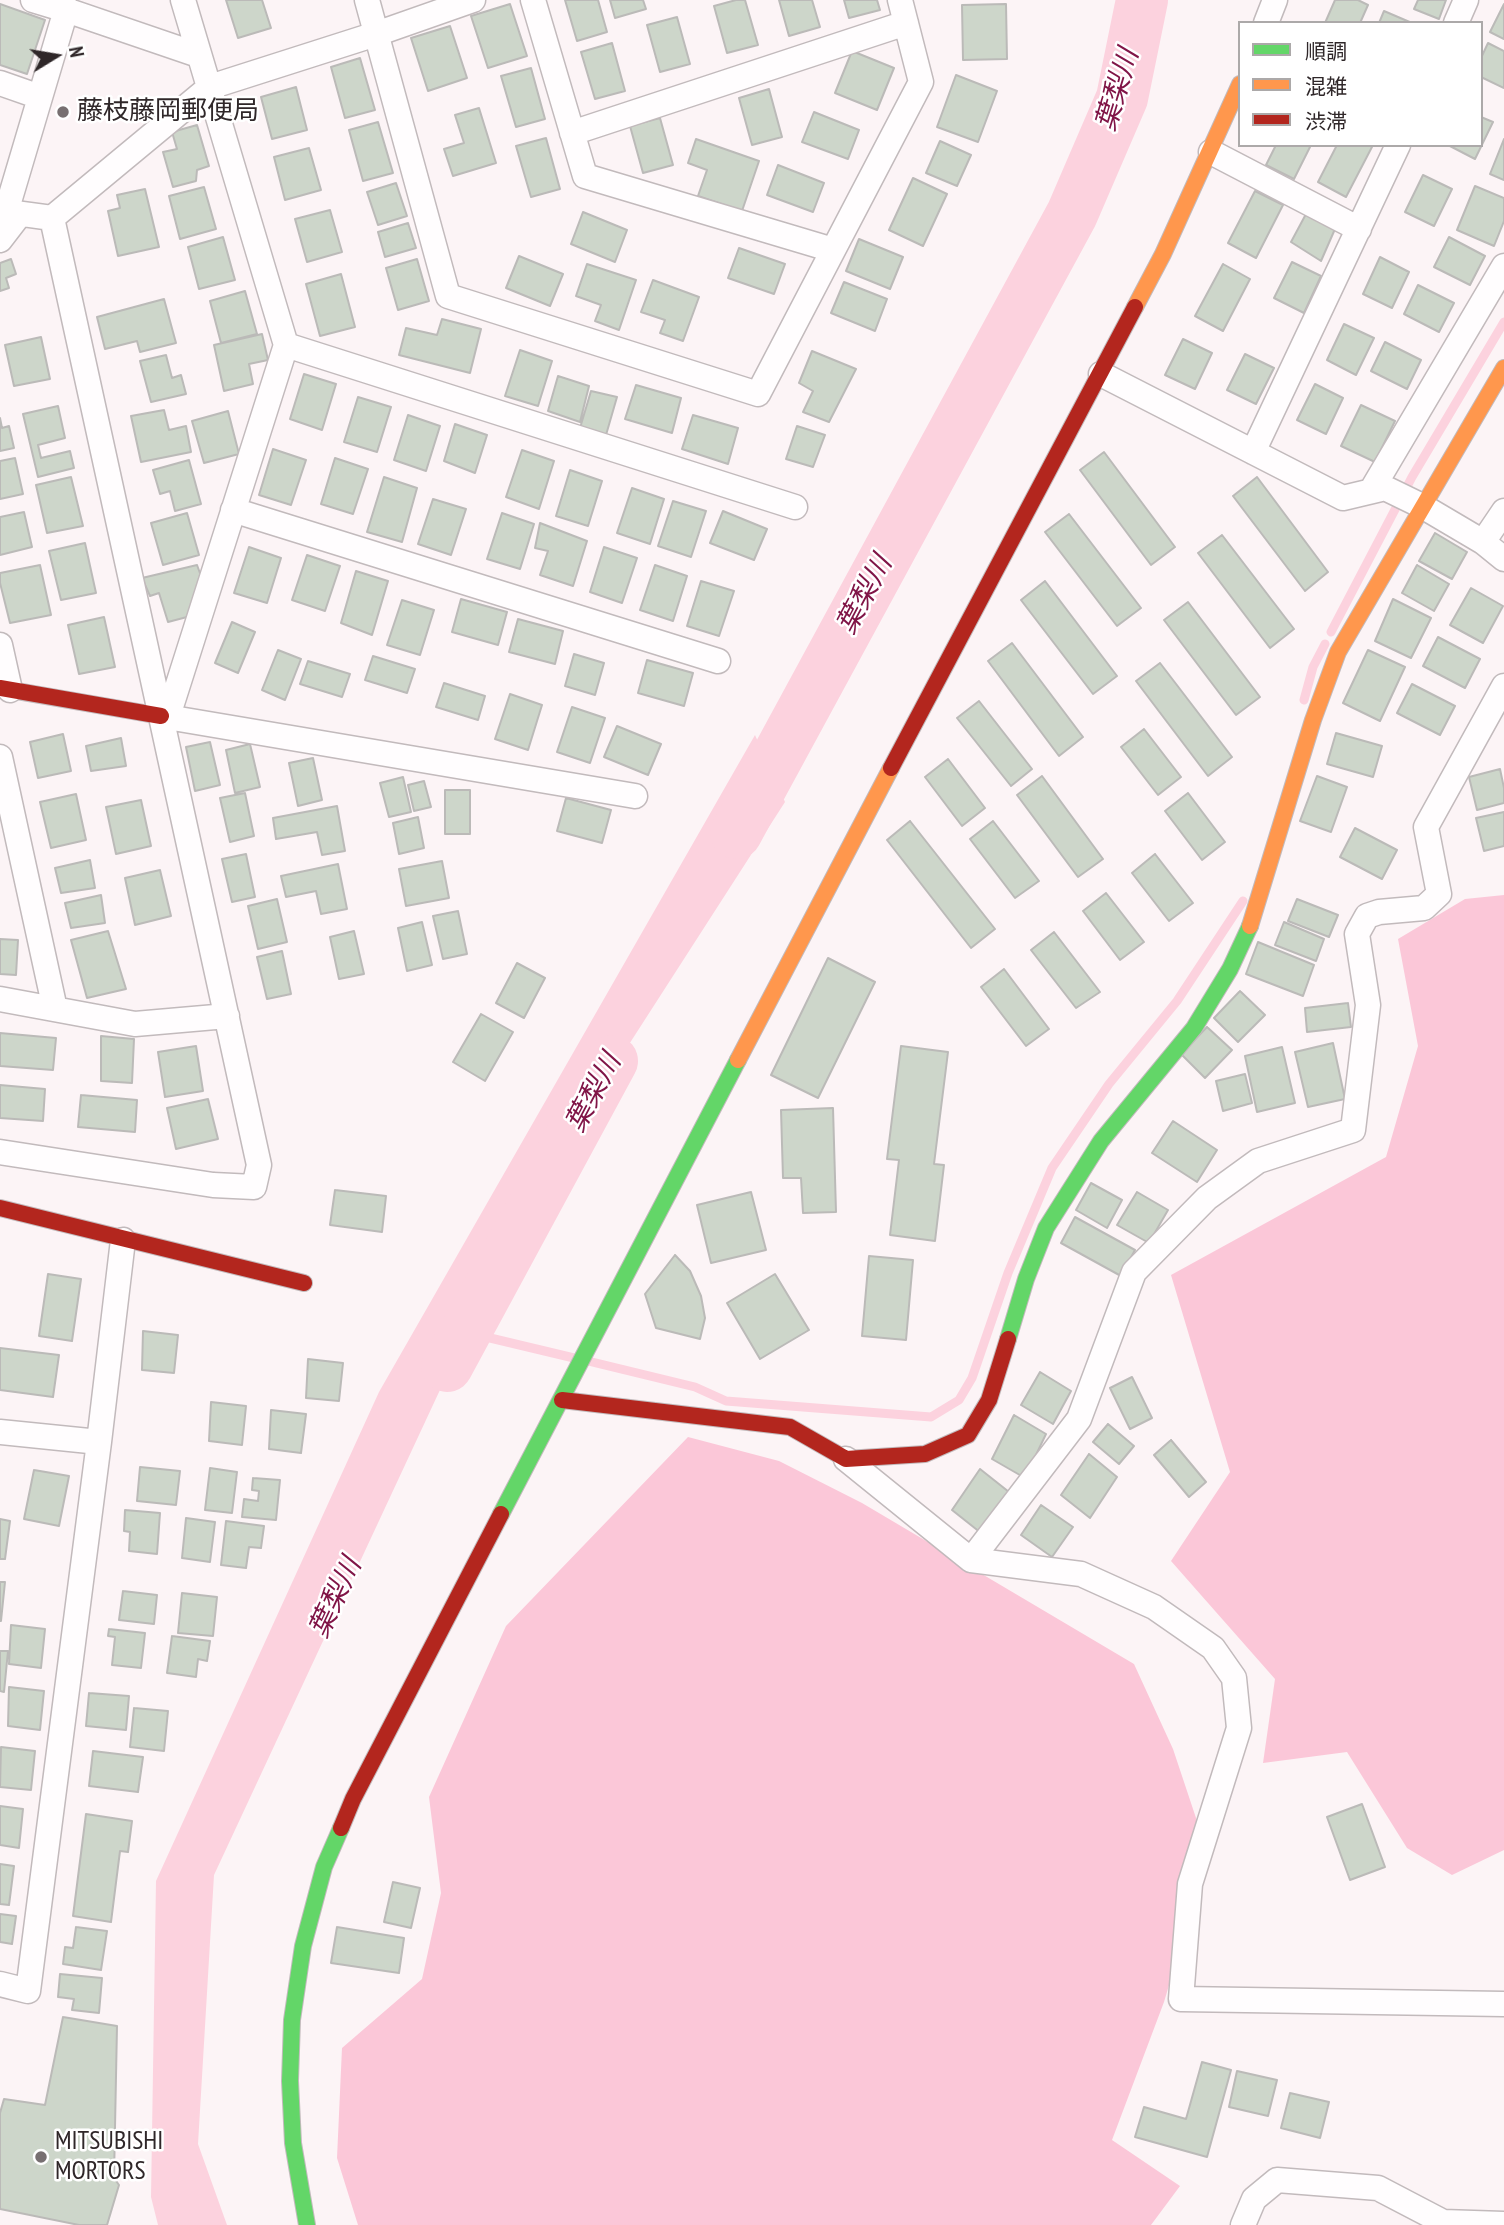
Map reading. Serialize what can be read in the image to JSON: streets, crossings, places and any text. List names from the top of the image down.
{
  "water": ["葉梨川"],
  "places": ["藤枝藤岡郵便局", "MITSUBISHI MORTORS"],
  "legend": ["順調", "混雑", "渋滞"],
  "north": "right"
}
